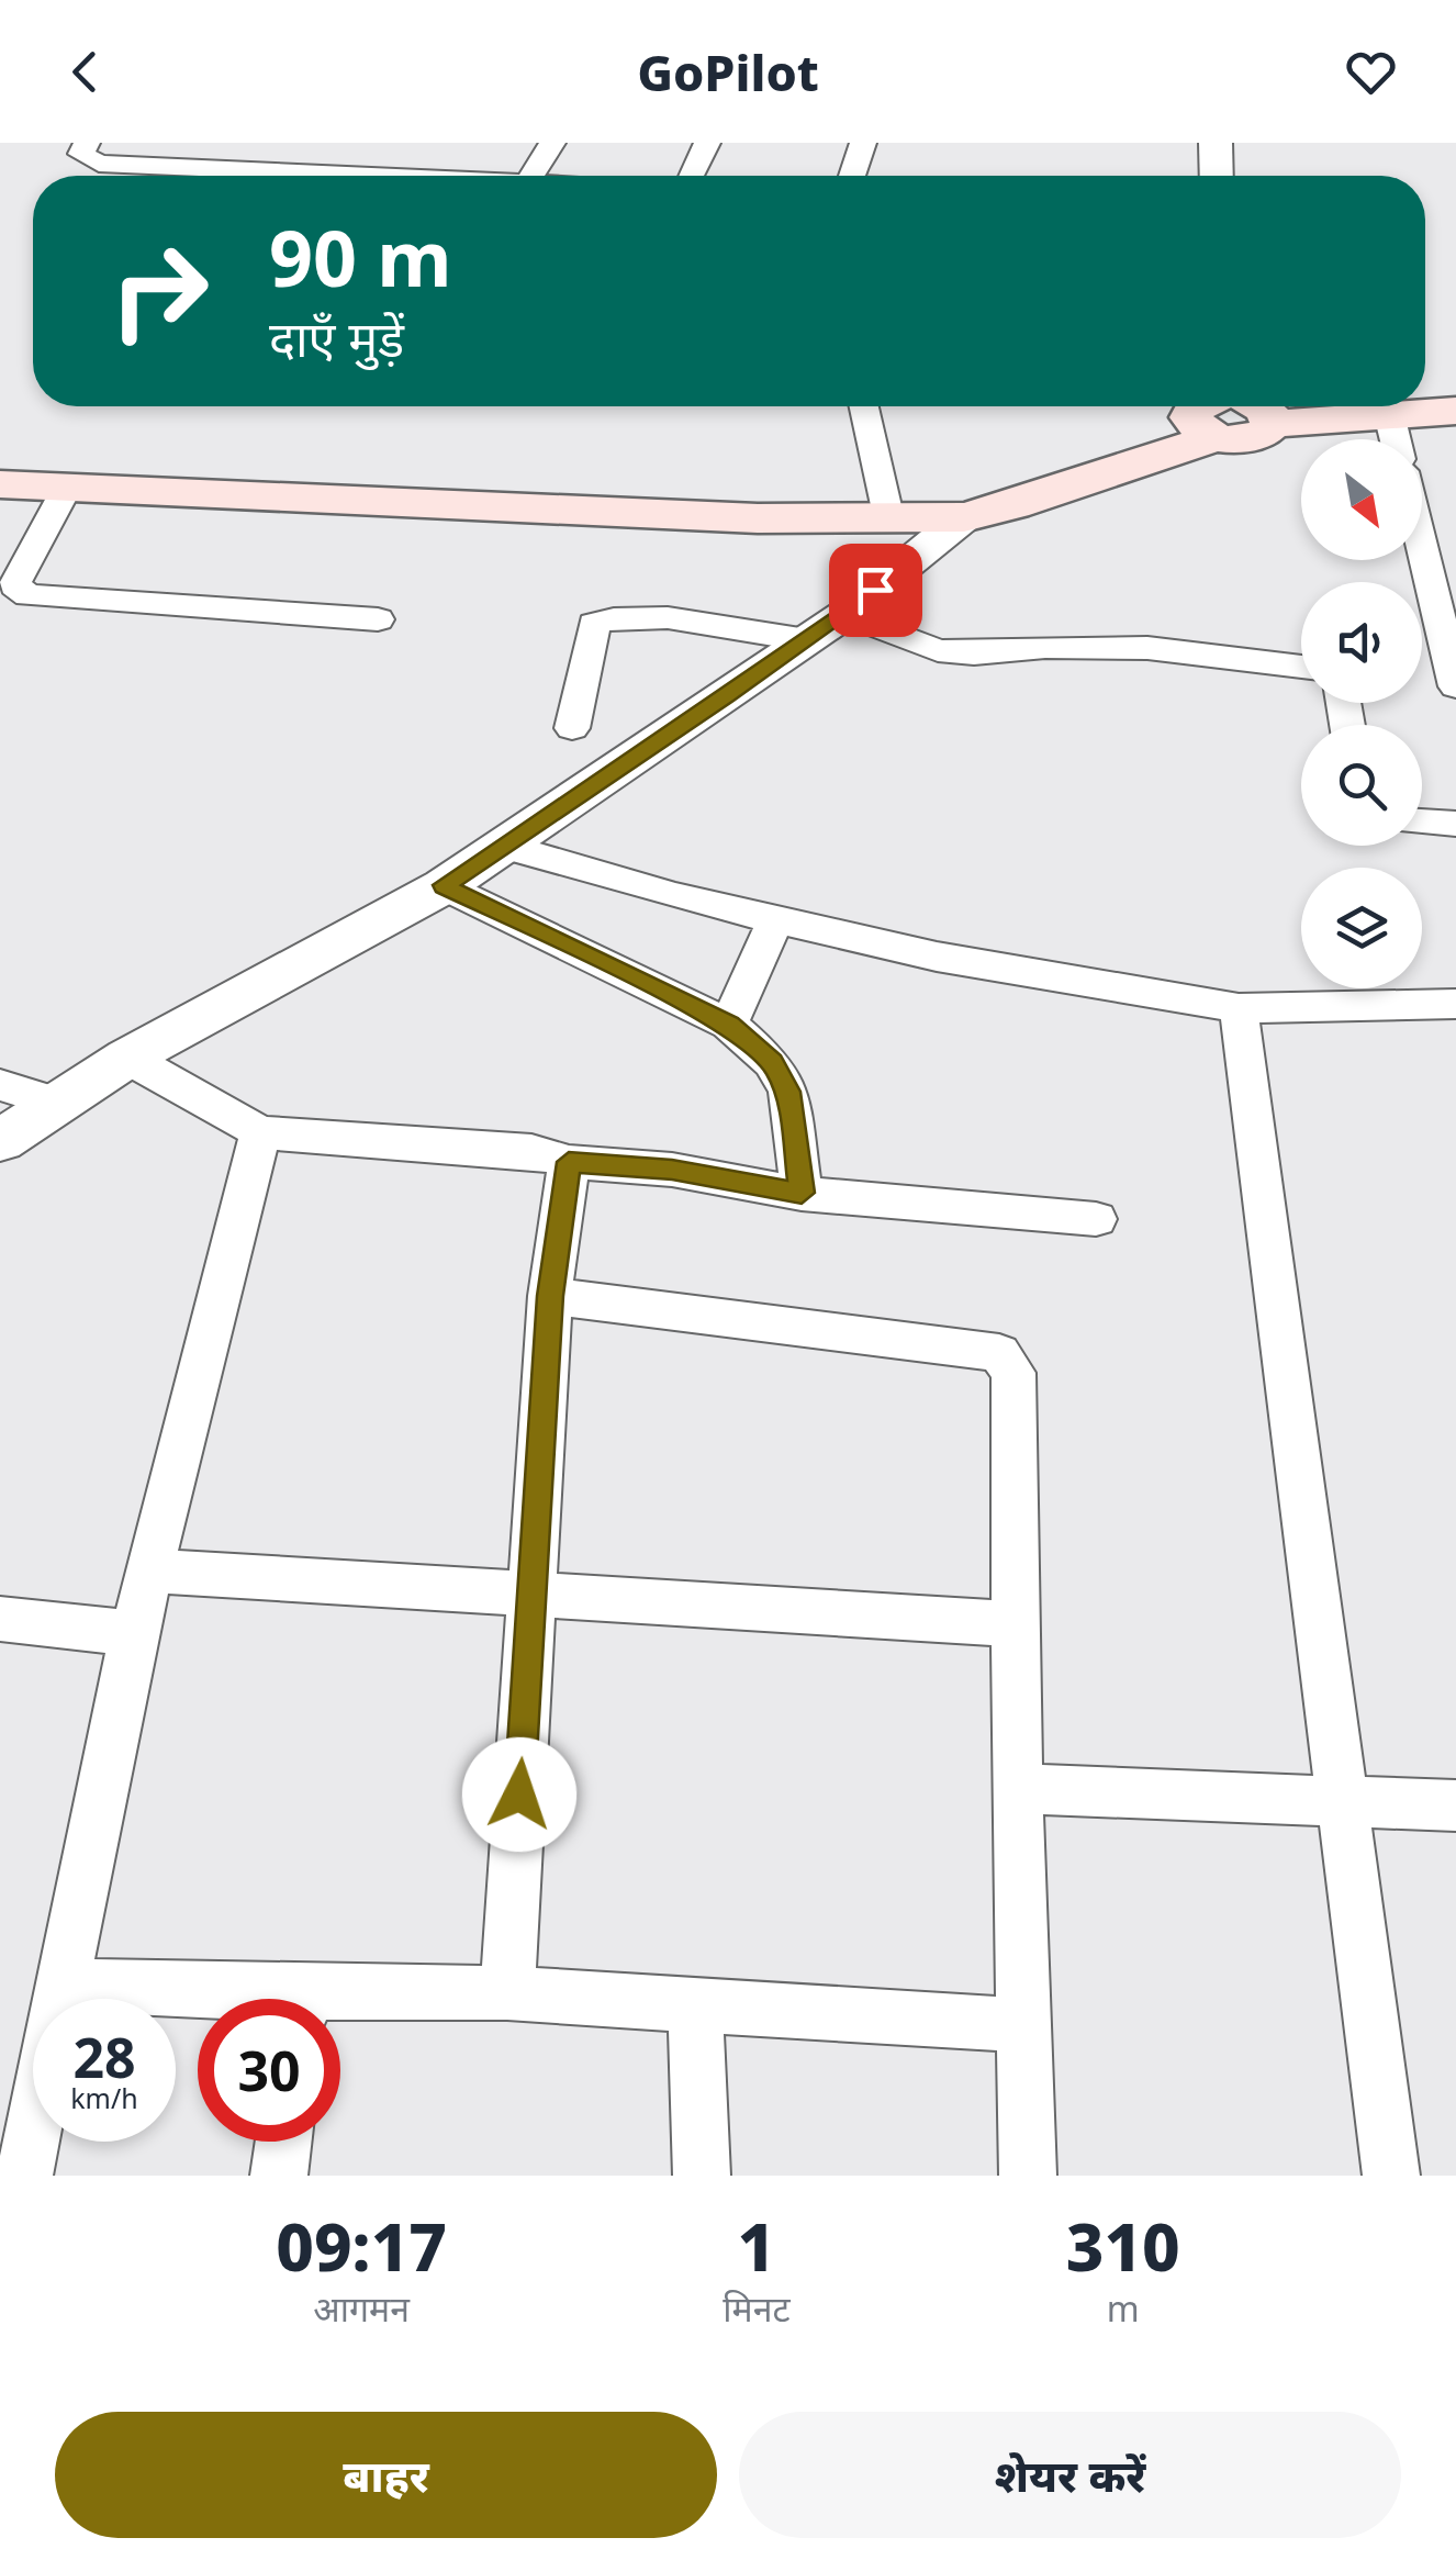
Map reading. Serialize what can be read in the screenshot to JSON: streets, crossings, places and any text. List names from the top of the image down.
{
  "north": "bottom right",
  "page": {
    "header": "GoPilot",
    "turn": ["90 m", "दाएँ मुड़ें"],
    "speed": "28 km/h",
    "limit": "30",
    "eta": [
      "09:17",
      "आगमन",
      "1",
      "मिनट",
      "310",
      "m"
    ],
    "buttons": ["बाहर", "शेयर करें"]
  }
}
